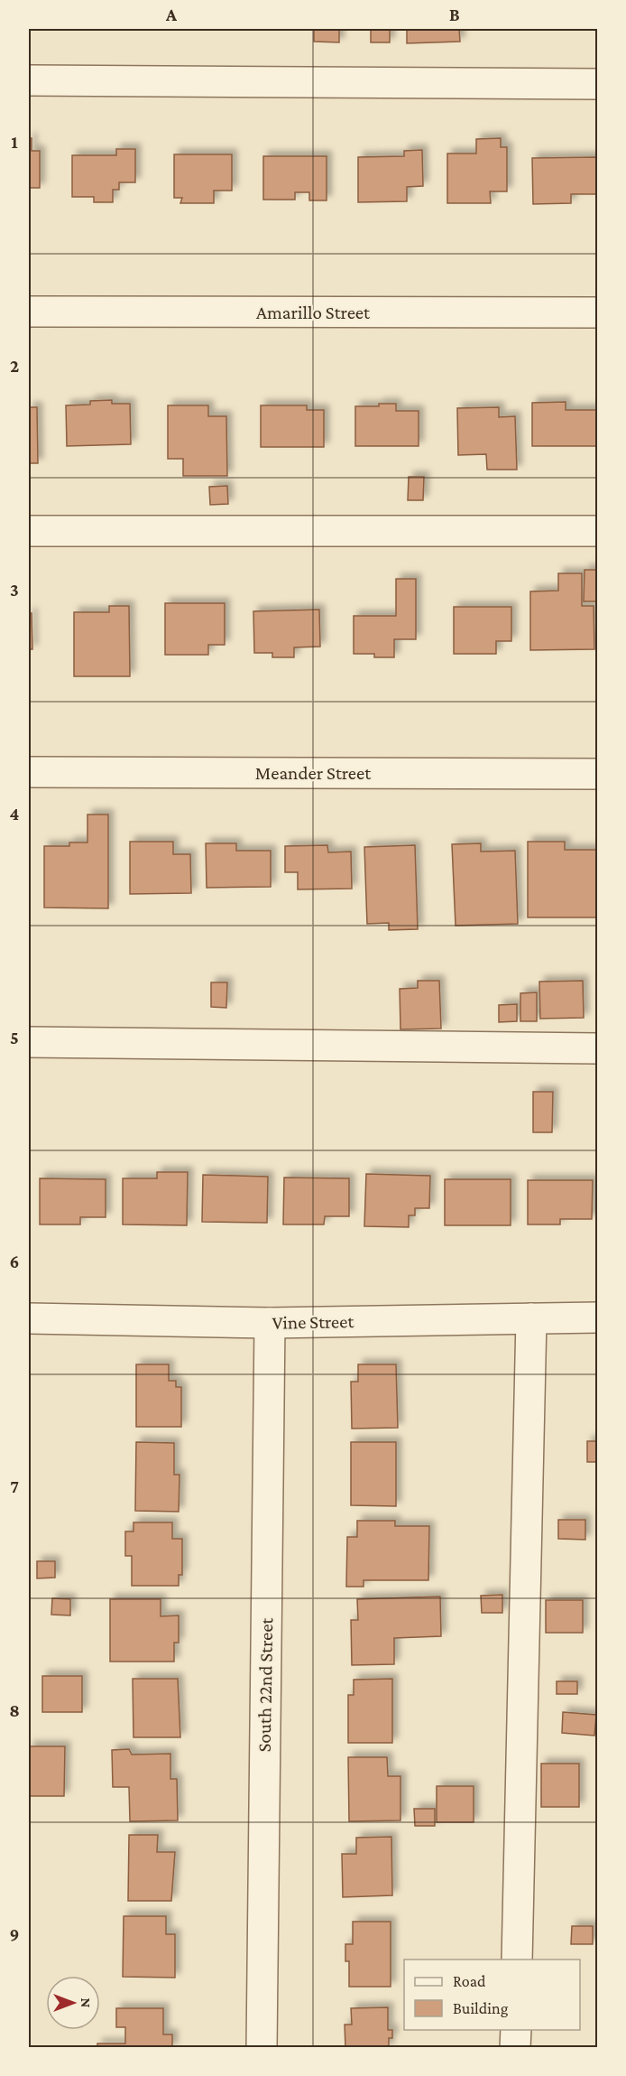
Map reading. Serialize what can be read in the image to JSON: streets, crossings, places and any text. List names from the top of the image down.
{
  "streets": {
    "street": [
      "Amarillo Street",
      "Meander Street",
      "Vine Street",
      "South 22nd Street"
    ]
  },
  "crossings": [
    ["Vine Street", "South 22nd Street"]
  ],
  "legend": ["Road", "Building"],
  "north": "right",
  "grid": {
    "columns": ["A", "B"],
    "rows": [
      "1",
      "2",
      "3",
      "4",
      "5",
      "6",
      "7",
      "8",
      "9"
    ]
  }
}
